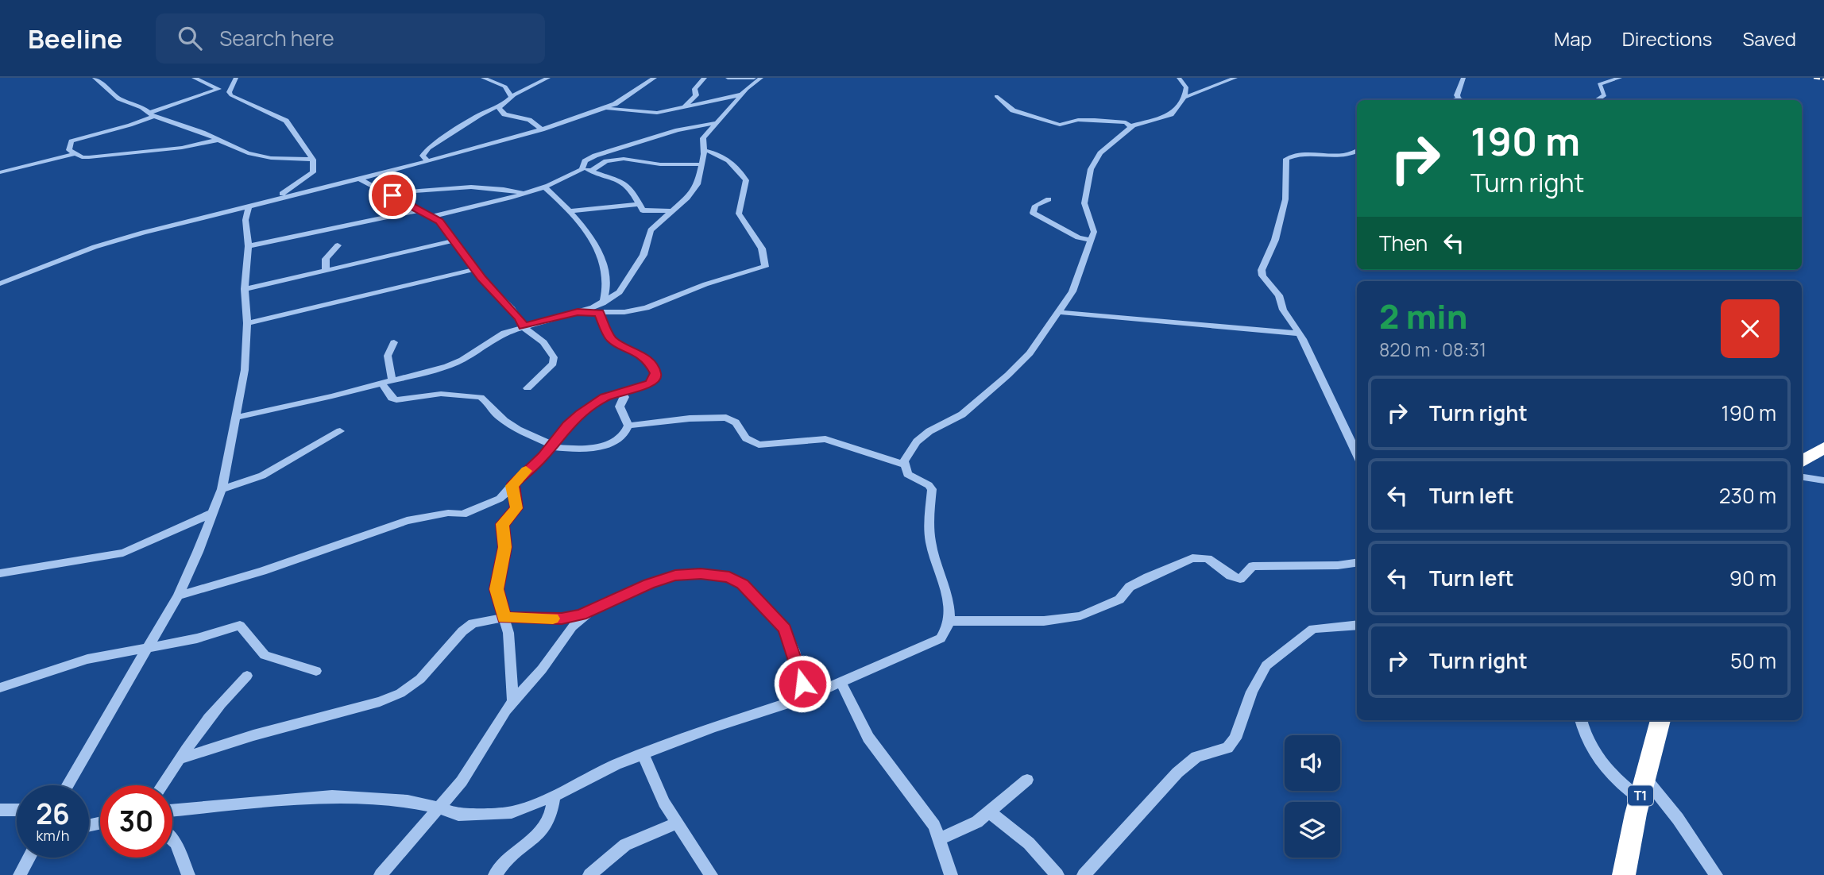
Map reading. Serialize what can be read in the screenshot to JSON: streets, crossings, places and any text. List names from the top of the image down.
{
  "streets": {
    "highway": ["T1"]
  },
  "page": {
    "header": "Beeline",
    "search": "Search here",
    "nav": ["Map", "Directions", "Saved"],
    "turn": ["190 m", "Turn right"],
    "then": "Then",
    "heading": ["2 min", "820 m · 08:31"],
    "list": [
      {
        "name": "Turn right",
        "value": "190 m"
      },
      {
        "name": "Turn left",
        "value": "230 m"
      },
      {
        "name": "Turn left",
        "value": "90 m"
      },
      {
        "name": "Turn right",
        "value": "50 m"
      }
    ],
    "speed": "26 km/h",
    "limit": "30"
  }
}
